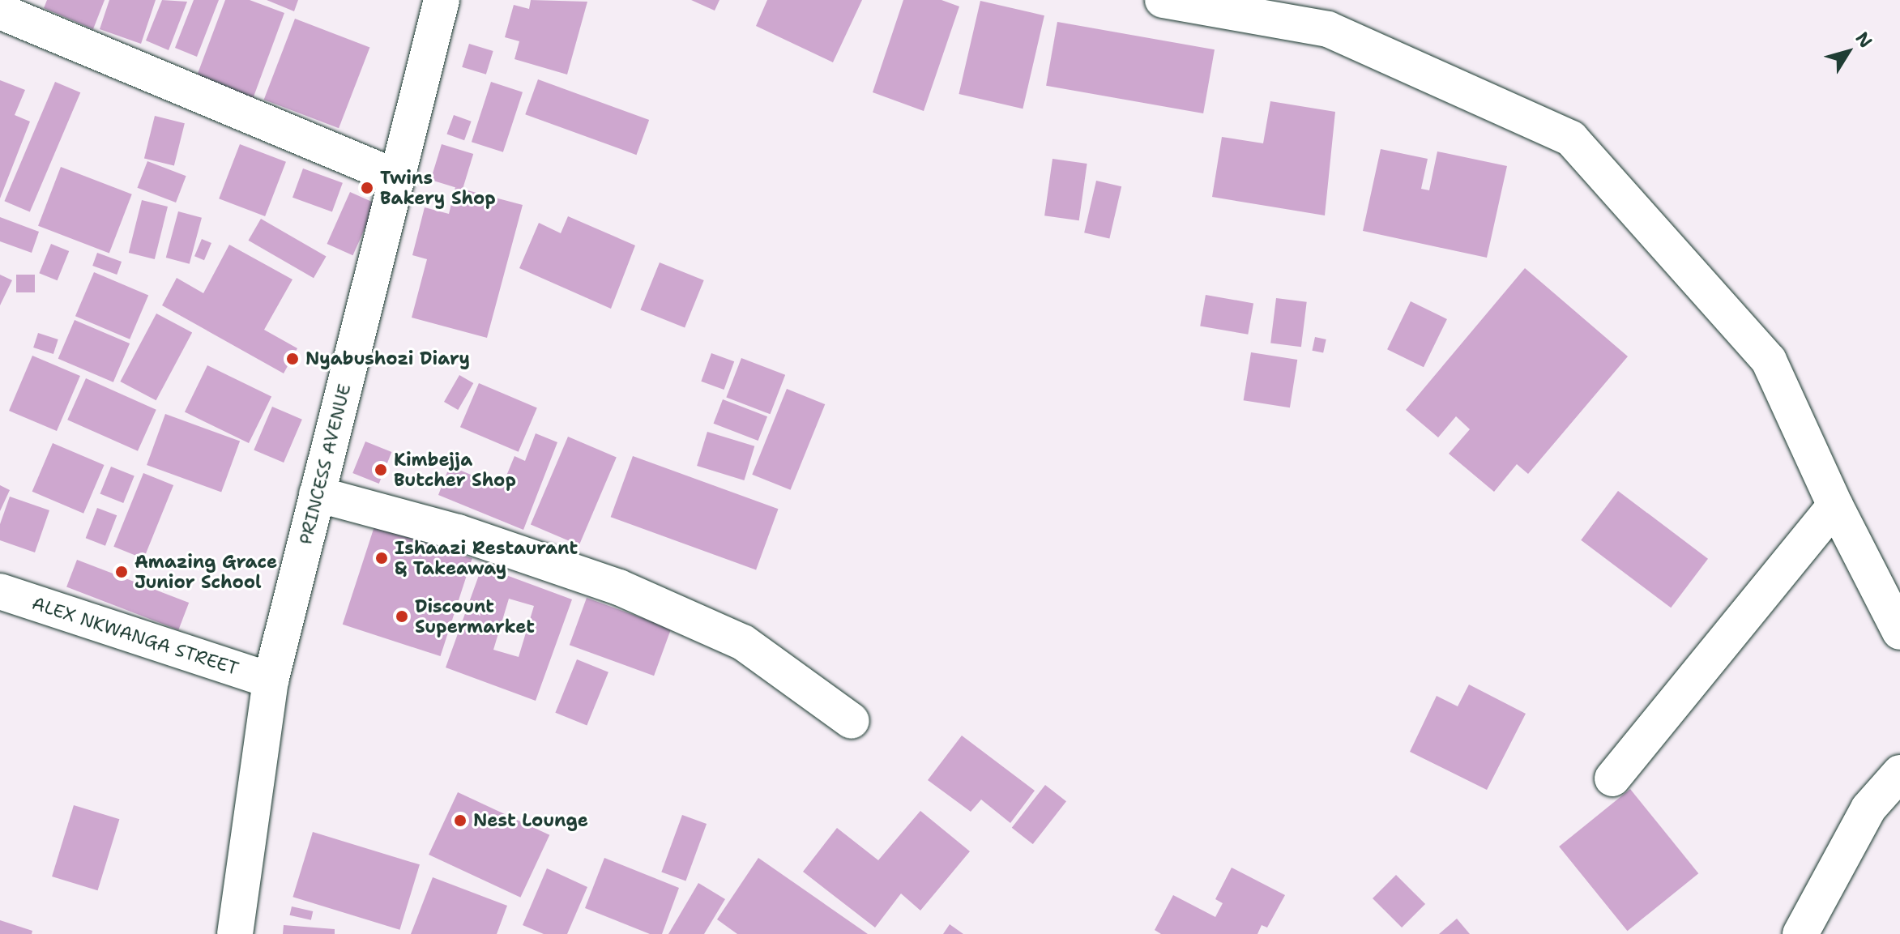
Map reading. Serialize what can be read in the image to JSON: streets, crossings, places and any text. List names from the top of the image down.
{
  "streets": {
    "street": ["PRINCESS AVENUE", "ALEX NKWANGA STREET"]
  },
  "crossings": [
    ["PRINCESS AVENUE", "ALEX NKWANGA STREET"]
  ],
  "places": [
    "Twins Bakery Shop",
    "Nyabushozi Diary",
    "Kimbejja Butcher Shop",
    "Ishaazi Restaurant & Takeaway",
    "Amazing Grace Junior School",
    "Discount Supermarket",
    "Nest Lounge"
  ],
  "north": "top right"
}
